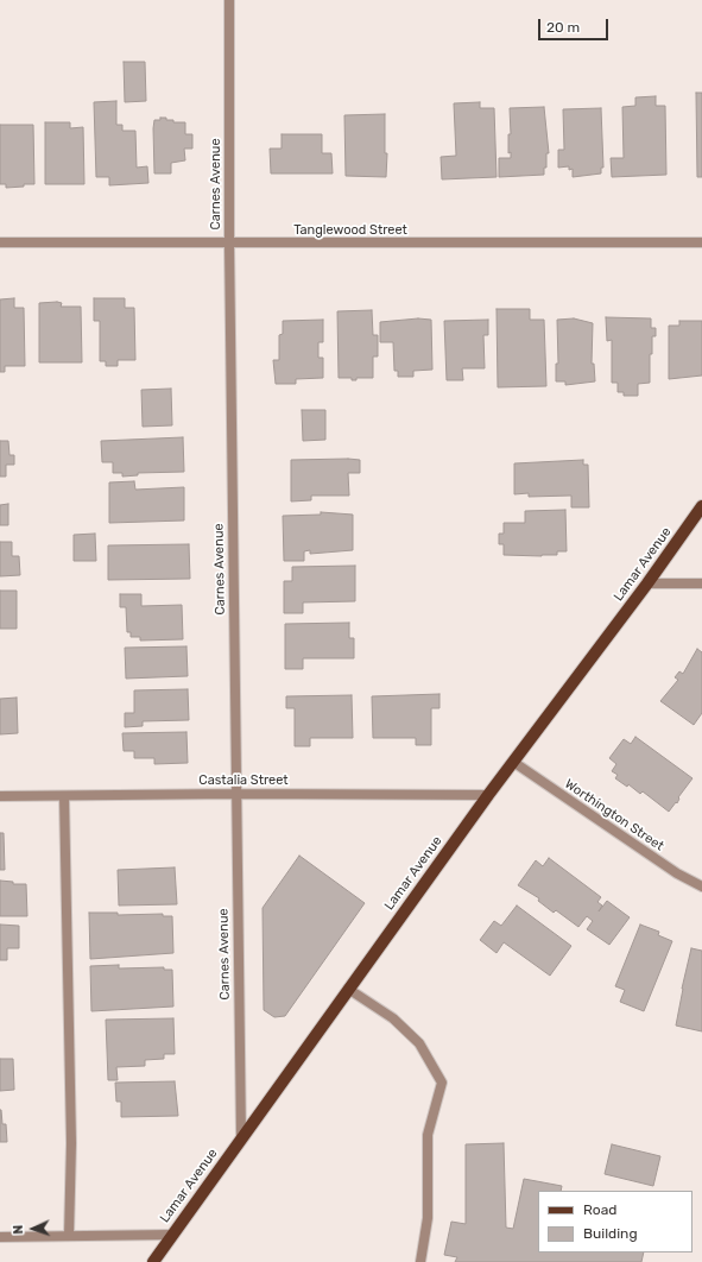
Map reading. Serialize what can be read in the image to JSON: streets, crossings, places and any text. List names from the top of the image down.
{
  "streets": {
    "main road": ["Lamar Avenue"],
    "street": [
      "Carnes Avenue",
      "Tanglewood Street",
      "Castalia Street",
      "Worthington Street"
    ]
  },
  "crossings": [
    ["Carnes Avenue", "Tanglewood Street"],
    ["Carnes Avenue", "Lamar Avenue"],
    ["Carnes Avenue", "Castalia Street"],
    ["Lamar Avenue", "Castalia Street"],
    ["Lamar Avenue", "Worthington Street"]
  ],
  "legend": ["Road", "Building"],
  "scale_bar": "20 m",
  "north": "left"
}
